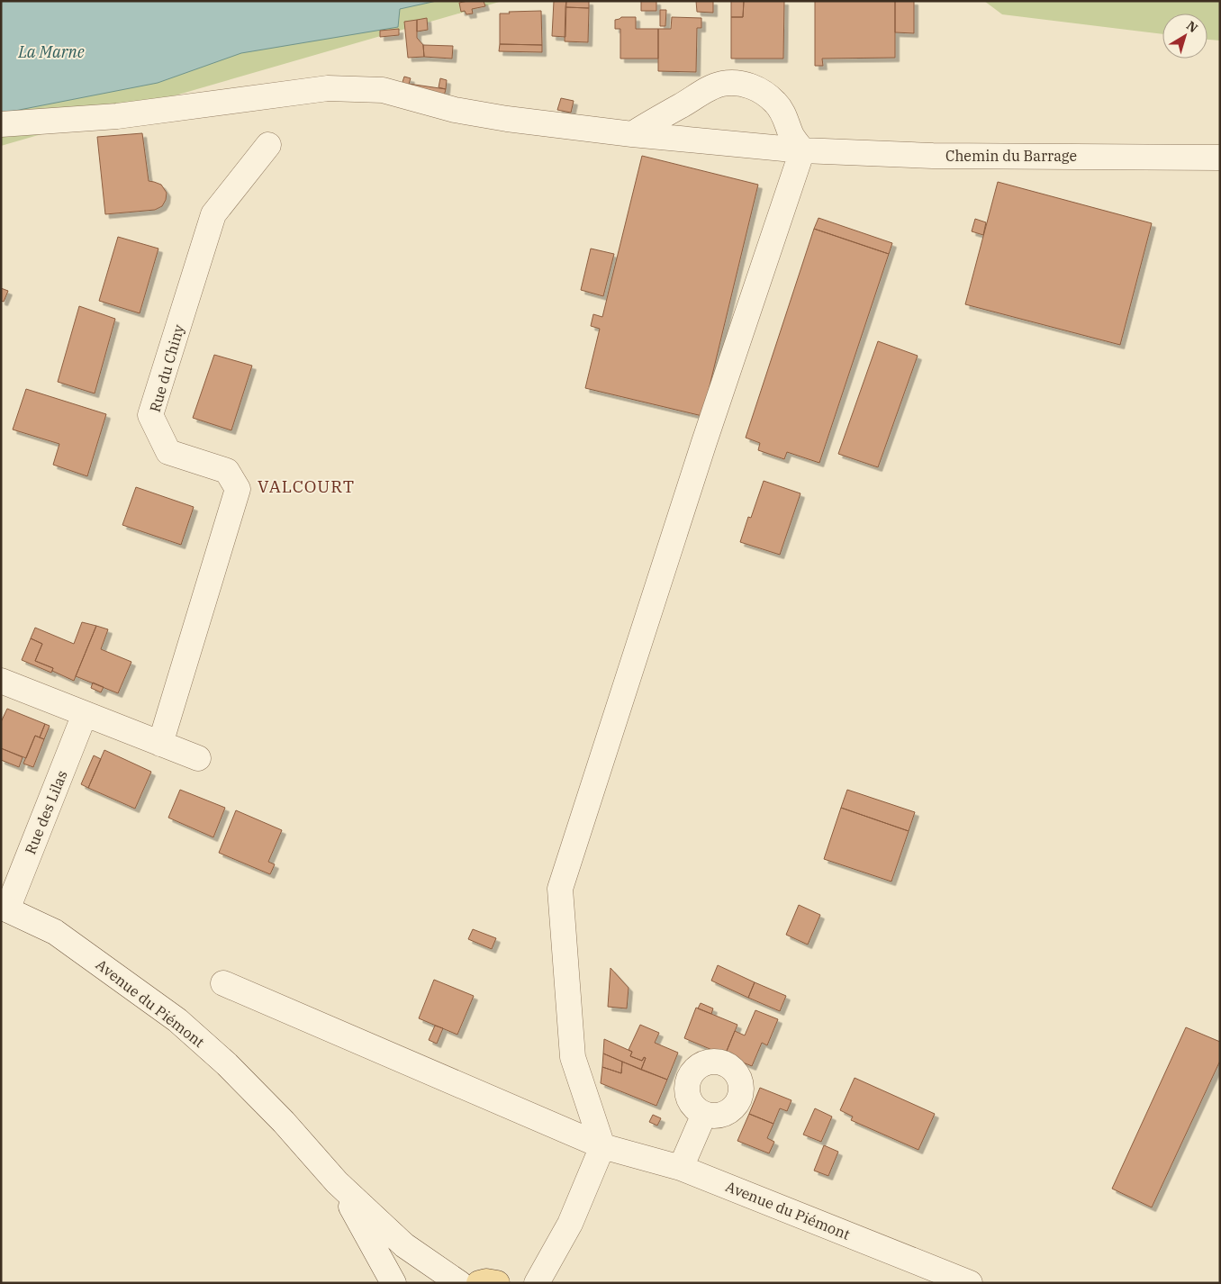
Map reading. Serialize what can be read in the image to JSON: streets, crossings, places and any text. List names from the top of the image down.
{
  "streets": {
    "street": [
      "Chemin du Barrage",
      "Rue du Chiny",
      "Rue des Lilas",
      "Avenue du Piémont"
    ]
  },
  "crossings": [
    ["Rue des Lilas", "Avenue du Piémont"]
  ],
  "districts": ["VALCOURT"],
  "water": ["La Marne"],
  "north": "top right"
}
